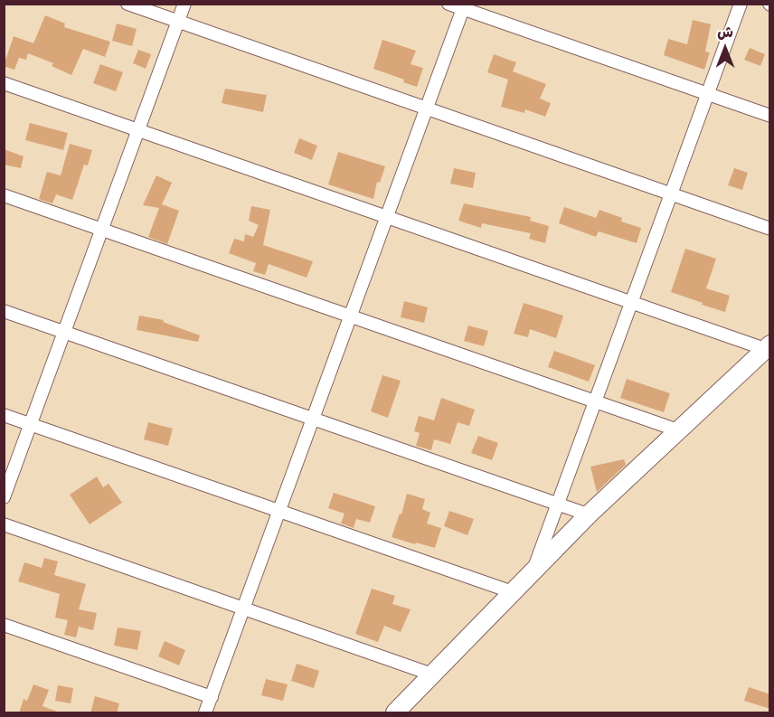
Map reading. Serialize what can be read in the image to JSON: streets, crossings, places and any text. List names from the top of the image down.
{
  "north": "top"
}
